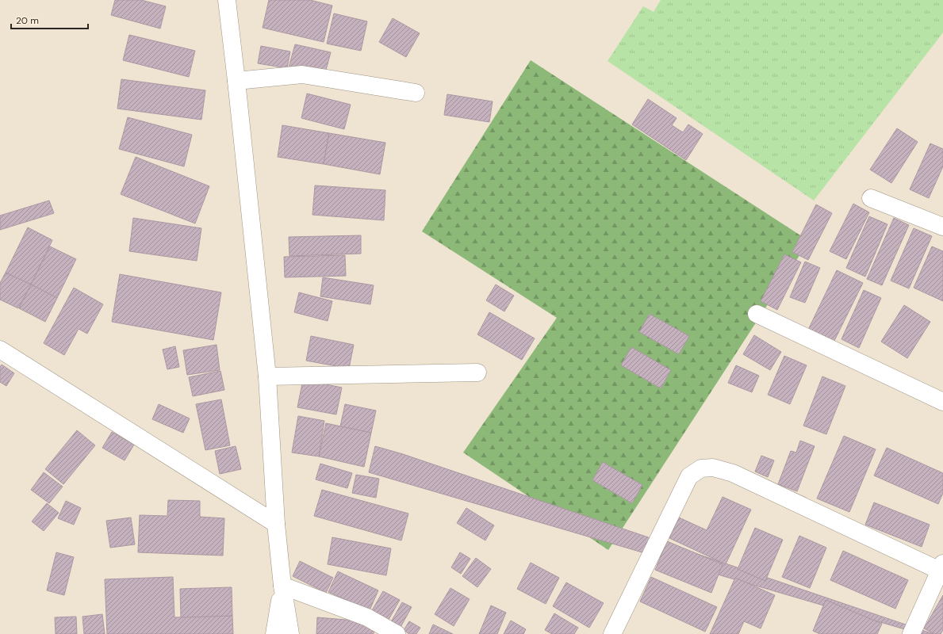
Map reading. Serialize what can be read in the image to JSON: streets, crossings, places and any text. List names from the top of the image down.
{
  "scale_bar": "20 m"
}
